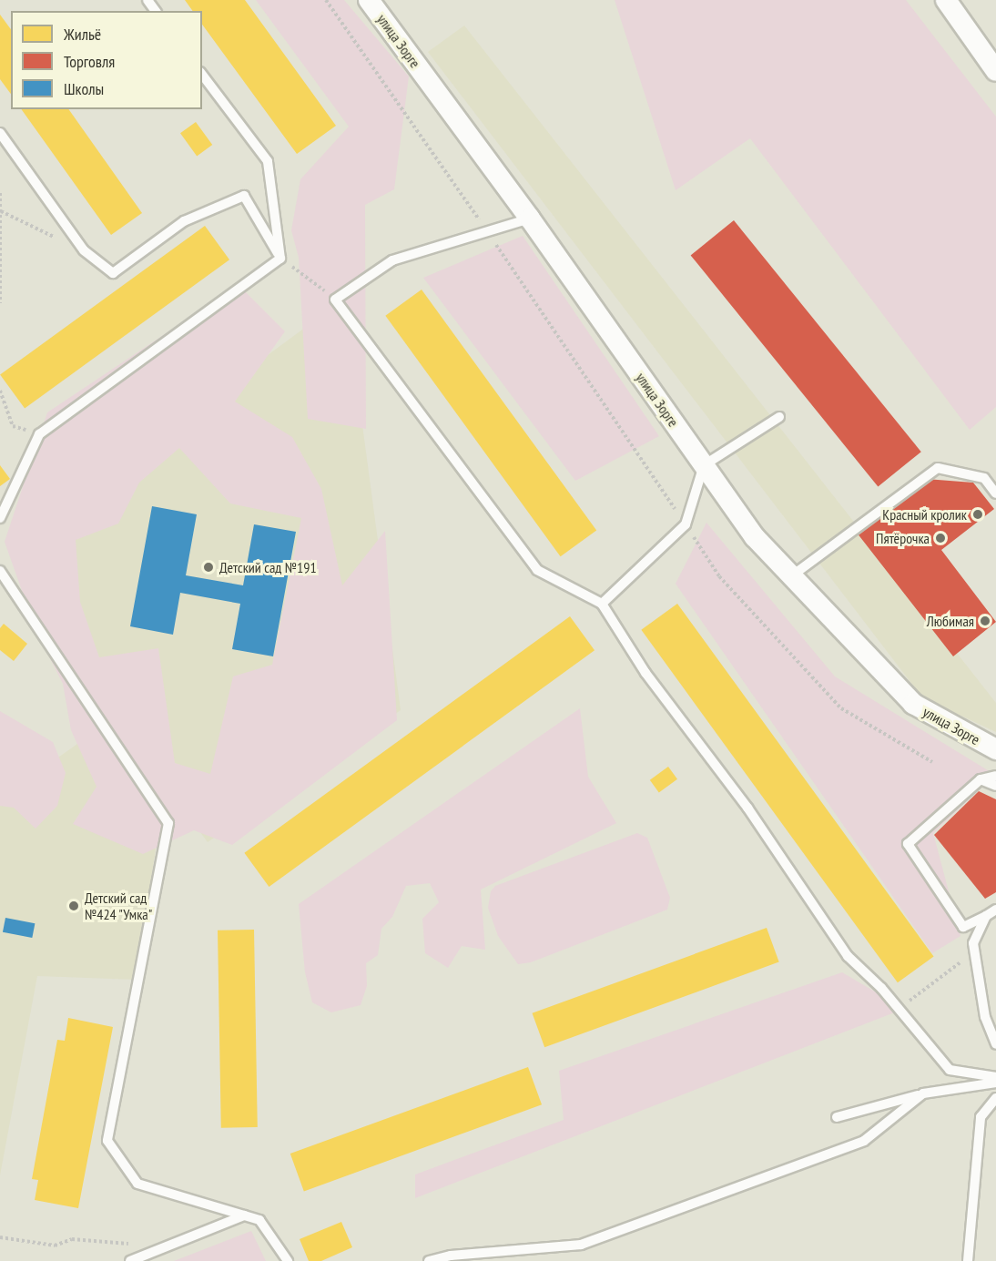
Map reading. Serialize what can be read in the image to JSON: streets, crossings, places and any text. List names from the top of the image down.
{
  "streets": {
    "street": ["улица Зорге"]
  },
  "places": [
    "Красный кролик",
    "Пятёрочка",
    "Детский сад №191",
    "Любимая",
    "Детский сад №424 \"Умка\""
  ],
  "legend": ["Жильё", "Торговля", "Школы"]
}
